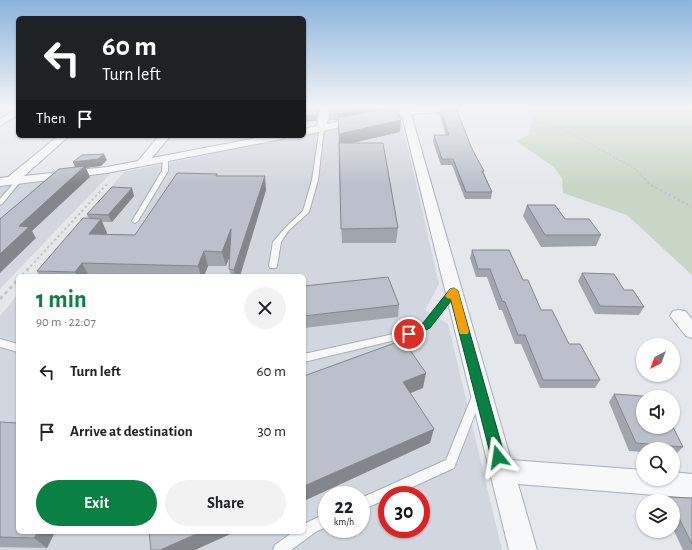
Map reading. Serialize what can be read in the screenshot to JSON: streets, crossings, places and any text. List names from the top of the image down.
{
  "north": "bottom left",
  "page": {
    "turn": ["60 m", "Turn left"],
    "then": "Then",
    "heading": ["1 min", "90 m · 22:07"],
    "list": [
      {
        "name": "Turn left",
        "value": "60 m"
      },
      {
        "name": "Arrive at destination",
        "value": "30 m"
      }
    ],
    "buttons": ["Exit", "Share"],
    "speed": "22 km/h",
    "limit": "30"
  }
}
